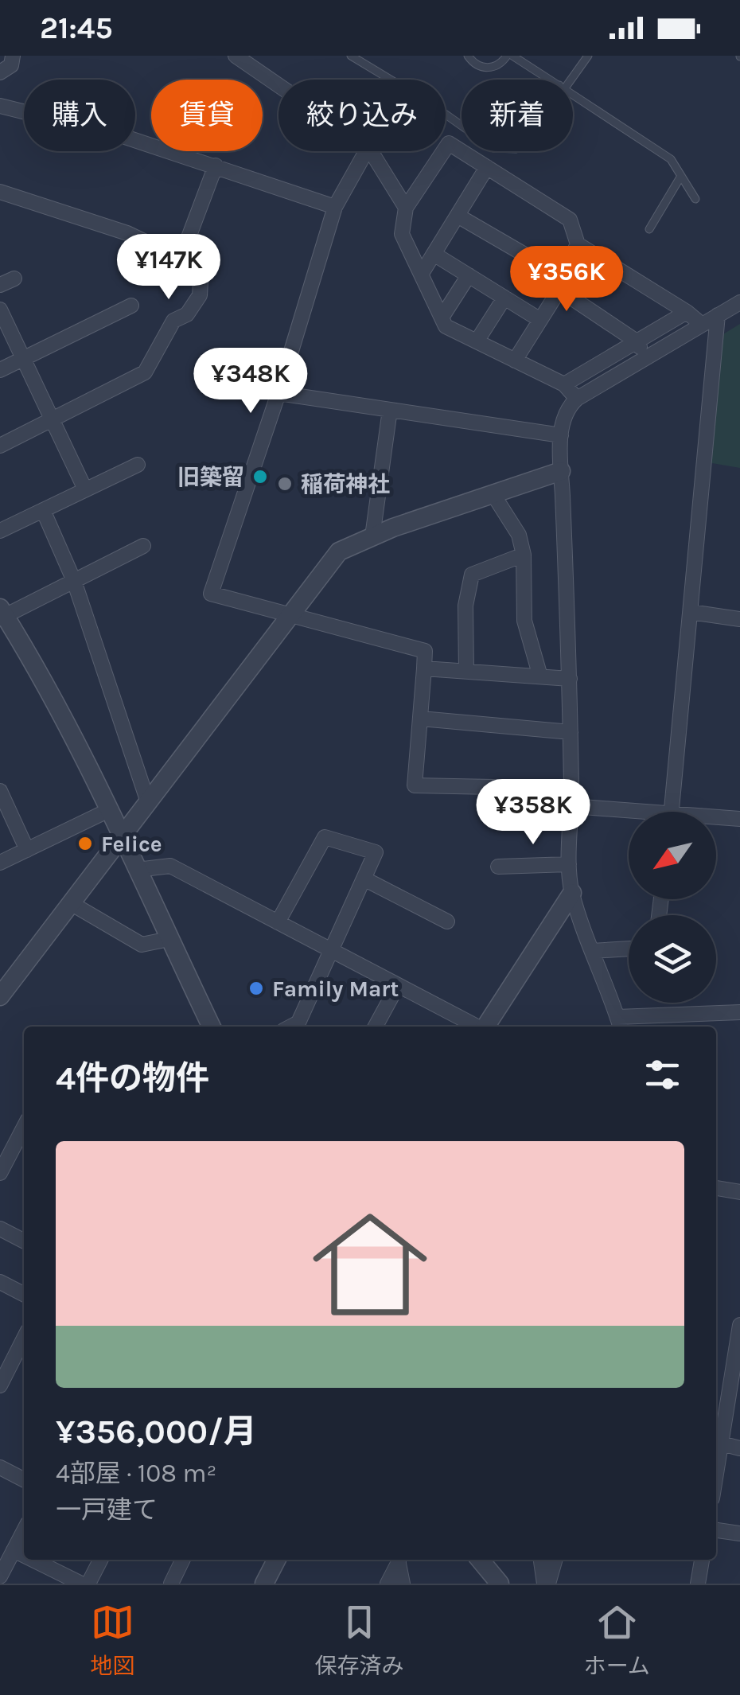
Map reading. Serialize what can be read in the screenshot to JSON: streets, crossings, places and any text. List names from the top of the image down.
{
  "places": [
    "旧築留",
    "稲荷神社",
    "Felice",
    "Family Mart"
  ],
  "north": "bottom left",
  "page": {
    "status": "21:45",
    "chip": [
      "購入",
      "賃貸",
      "絞り込み",
      "新着"
    ],
    "price": [
      "¥147K",
      "¥356K",
      "¥348K",
      "¥358K"
    ],
    "heading": "4件の物件",
    "list": [
      {
        "name": "¥356,000/月",
        "note": "4部屋 · 108 m² · 一戸建て"
      }
    ],
    "tabs": ["地図", "保存済み", "ホーム"]
  }
}
